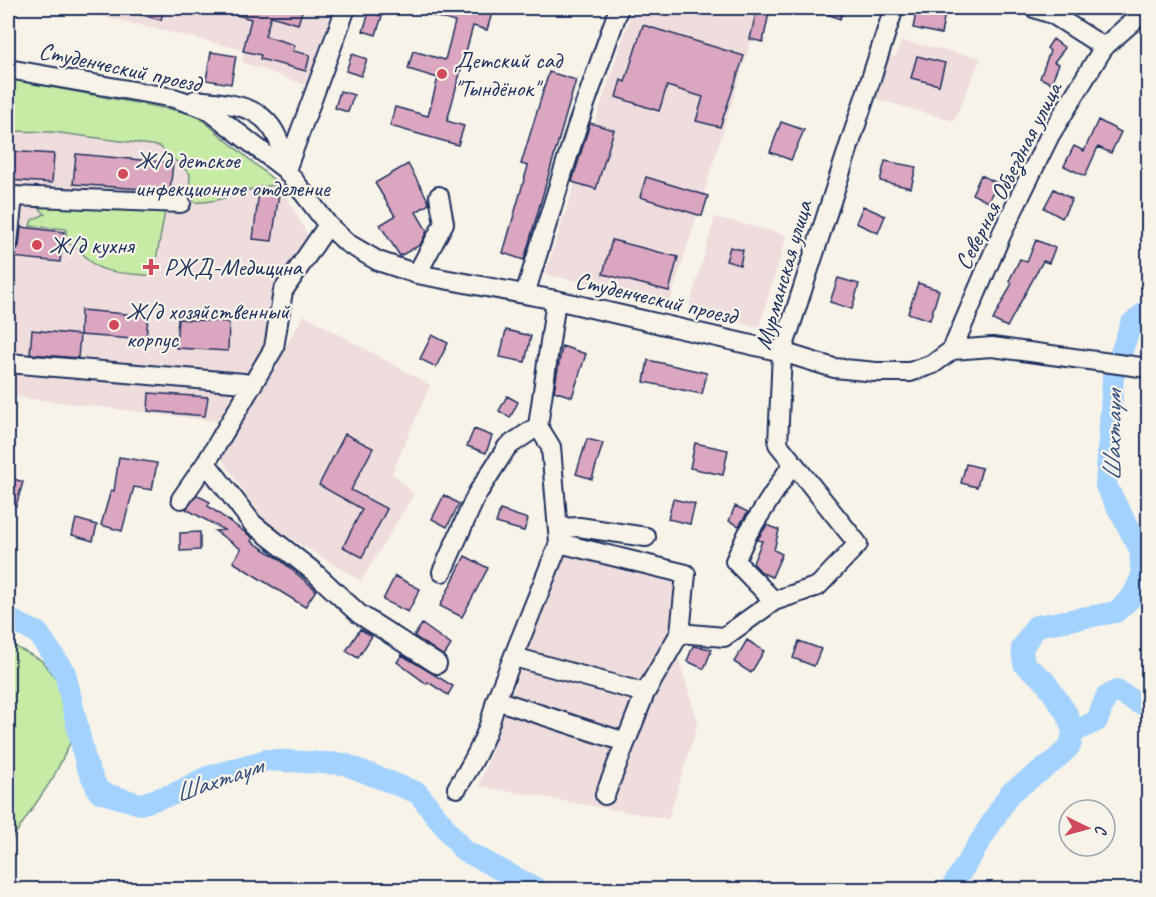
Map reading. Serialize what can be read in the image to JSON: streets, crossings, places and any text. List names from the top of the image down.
{
  "streets": {
    "street": ["Студенческий проезд", "Северная Объездная улица", "Мурманская улица"]
  },
  "crossings": [
    ["Студенческий проезд", "Северная Объездная улица"],
    ["Студенческий проезд", "Мурманская улица"]
  ],
  "water": ["Шахтаум"],
  "places": {
    "other": [
      "Детский сад \"Тындёнок\"",
      "Ж/д детское инфекционное отделение",
      "Ж/д кухня",
      "Ж/д хозяйственный корпус"
    ],
    "health": ["РЖД-Медицина"]
  },
  "north": "right"
}
